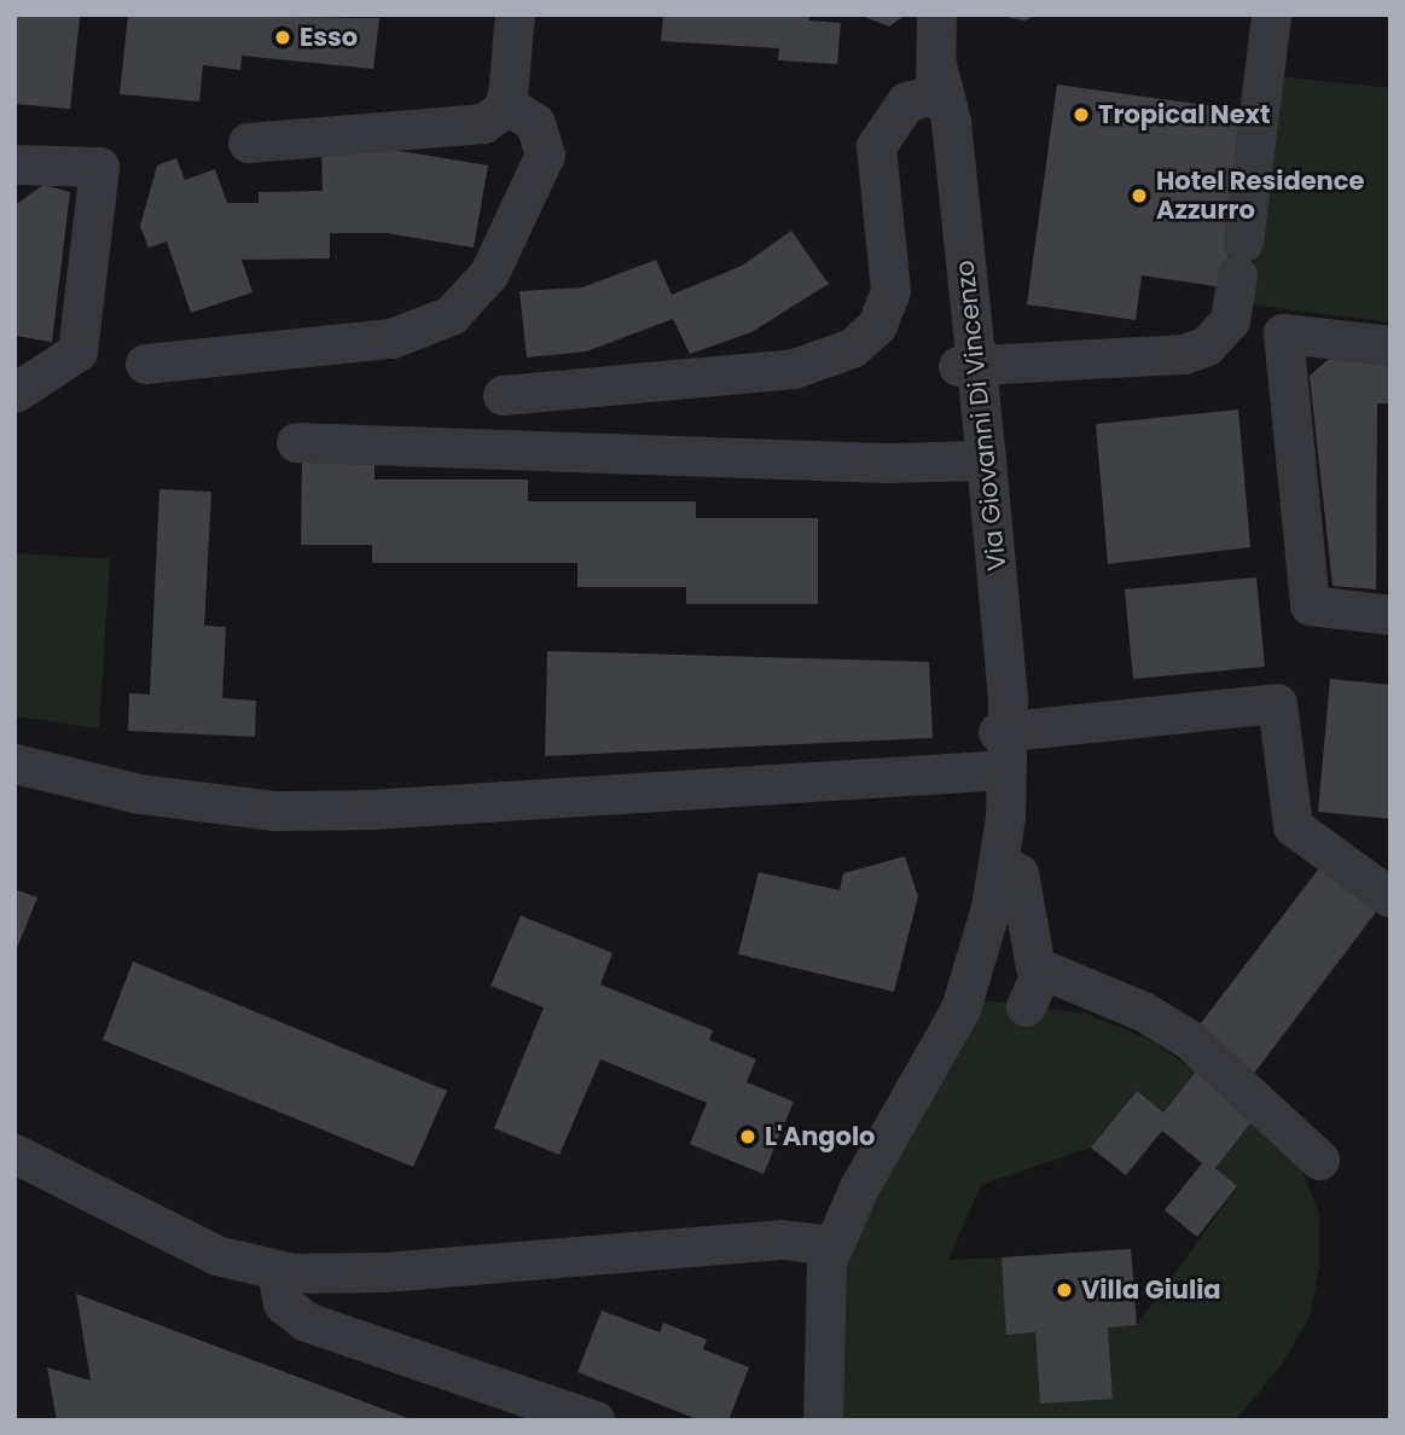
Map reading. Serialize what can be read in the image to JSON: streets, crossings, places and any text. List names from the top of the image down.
{
  "streets": {
    "street": ["Via Giovanni Di Vincenzo"]
  },
  "places": [
    "Esso",
    "Tropical Next",
    "Hotel Residence Azzurro",
    "L'Angolo",
    "Villa Giulia"
  ]
}
